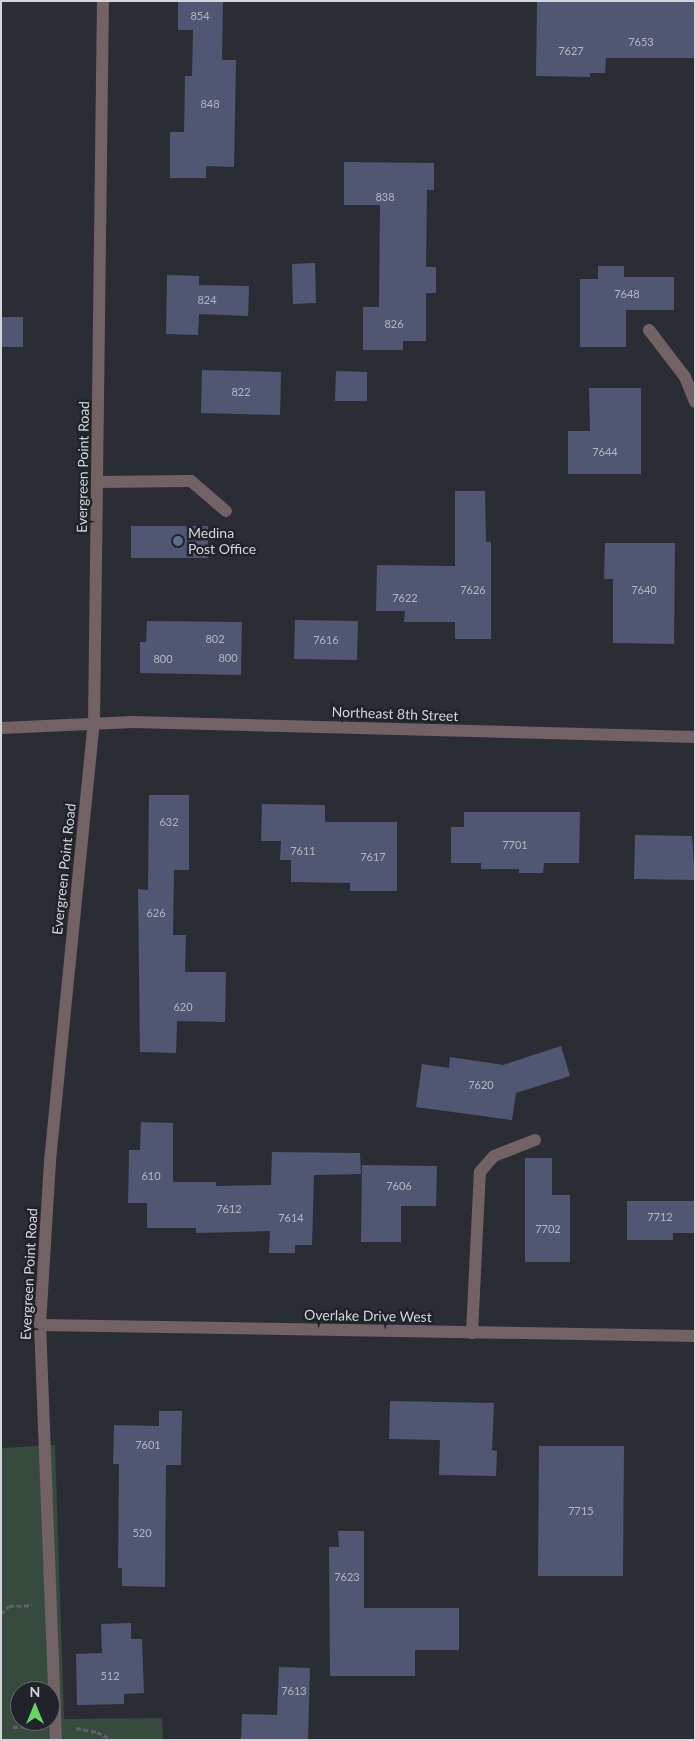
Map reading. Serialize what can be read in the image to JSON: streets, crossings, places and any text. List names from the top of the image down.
{
  "streets": {
    "street": ["Evergreen Point Road", "Northeast 8th Street", "Overlake Drive West"]
  },
  "crossings": [
    ["Evergreen Point Road", "Northeast 8th Street"],
    ["Evergreen Point Road", "Overlake Drive West"]
  ],
  "places": ["Medina Post Office"],
  "house_numbers": [
    "854",
    "7653",
    "7627",
    "848",
    "838",
    "7648",
    "824",
    "826",
    "822",
    "7644",
    "7626",
    "7640",
    "7622",
    "802",
    "7616",
    "800",
    "800",
    "632",
    "7701",
    "7611",
    "7617",
    "626",
    "620",
    "7620",
    "610",
    "7606",
    "7612",
    "7712",
    "7614",
    "7702",
    "7601",
    "7715",
    "520",
    "7623",
    "512",
    "7613"
  ],
  "north": "top"
}
